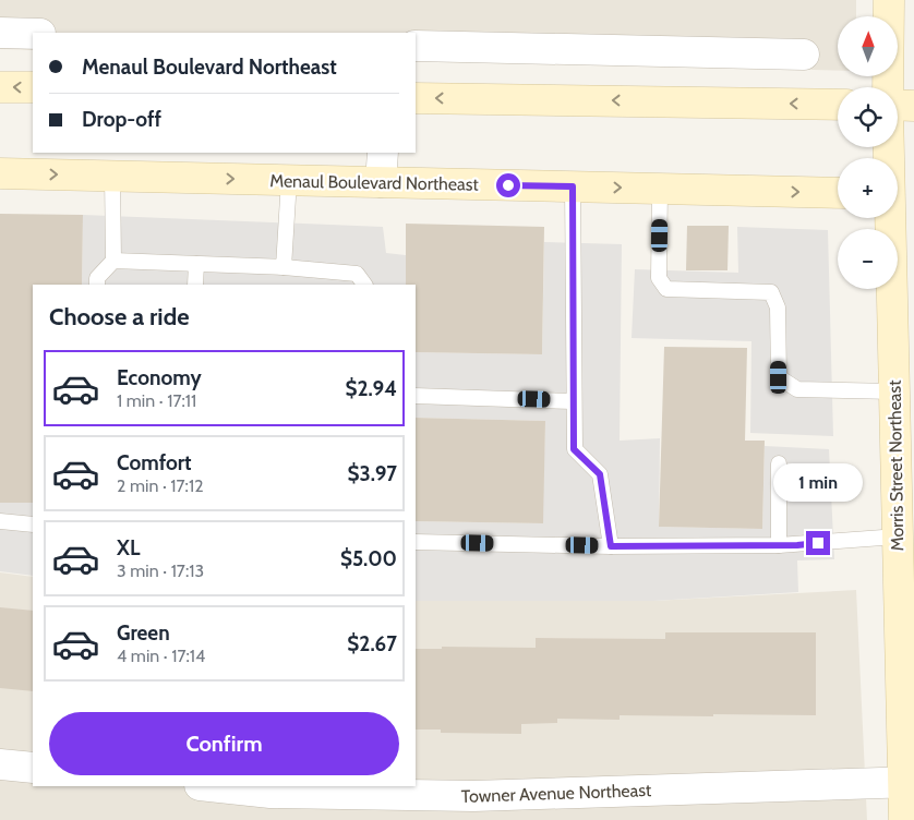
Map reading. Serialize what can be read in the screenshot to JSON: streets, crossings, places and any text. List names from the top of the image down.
{
  "streets": {
    "main road": ["Menaul Boulevard Northeast", "Morris Street Northeast"],
    "street": ["Towner Avenue Northeast"]
  },
  "crossings": [
    ["Morris Street Northeast", "Towner Avenue Northeast"]
  ],
  "north": "top",
  "page": {
    "map_buttons": ["+", "−"],
    "banner": ["Menaul Boulevard Northeast", "Drop-off"],
    "heading": "Choose a ride",
    "list": [
      {
        "name": "Economy",
        "note": "1 min · 17:11",
        "value": "$2.94"
      },
      {
        "name": "Comfort",
        "note": "2 min · 17:12",
        "value": "$3.97"
      },
      {
        "name": "XL",
        "note": "3 min · 17:13",
        "value": "$5.00"
      },
      {
        "name": "Green",
        "note": "4 min · 17:14",
        "value": "$2.67"
      }
    ],
    "bubble": "1 min",
    "buttons": "Confirm"
  }
}
